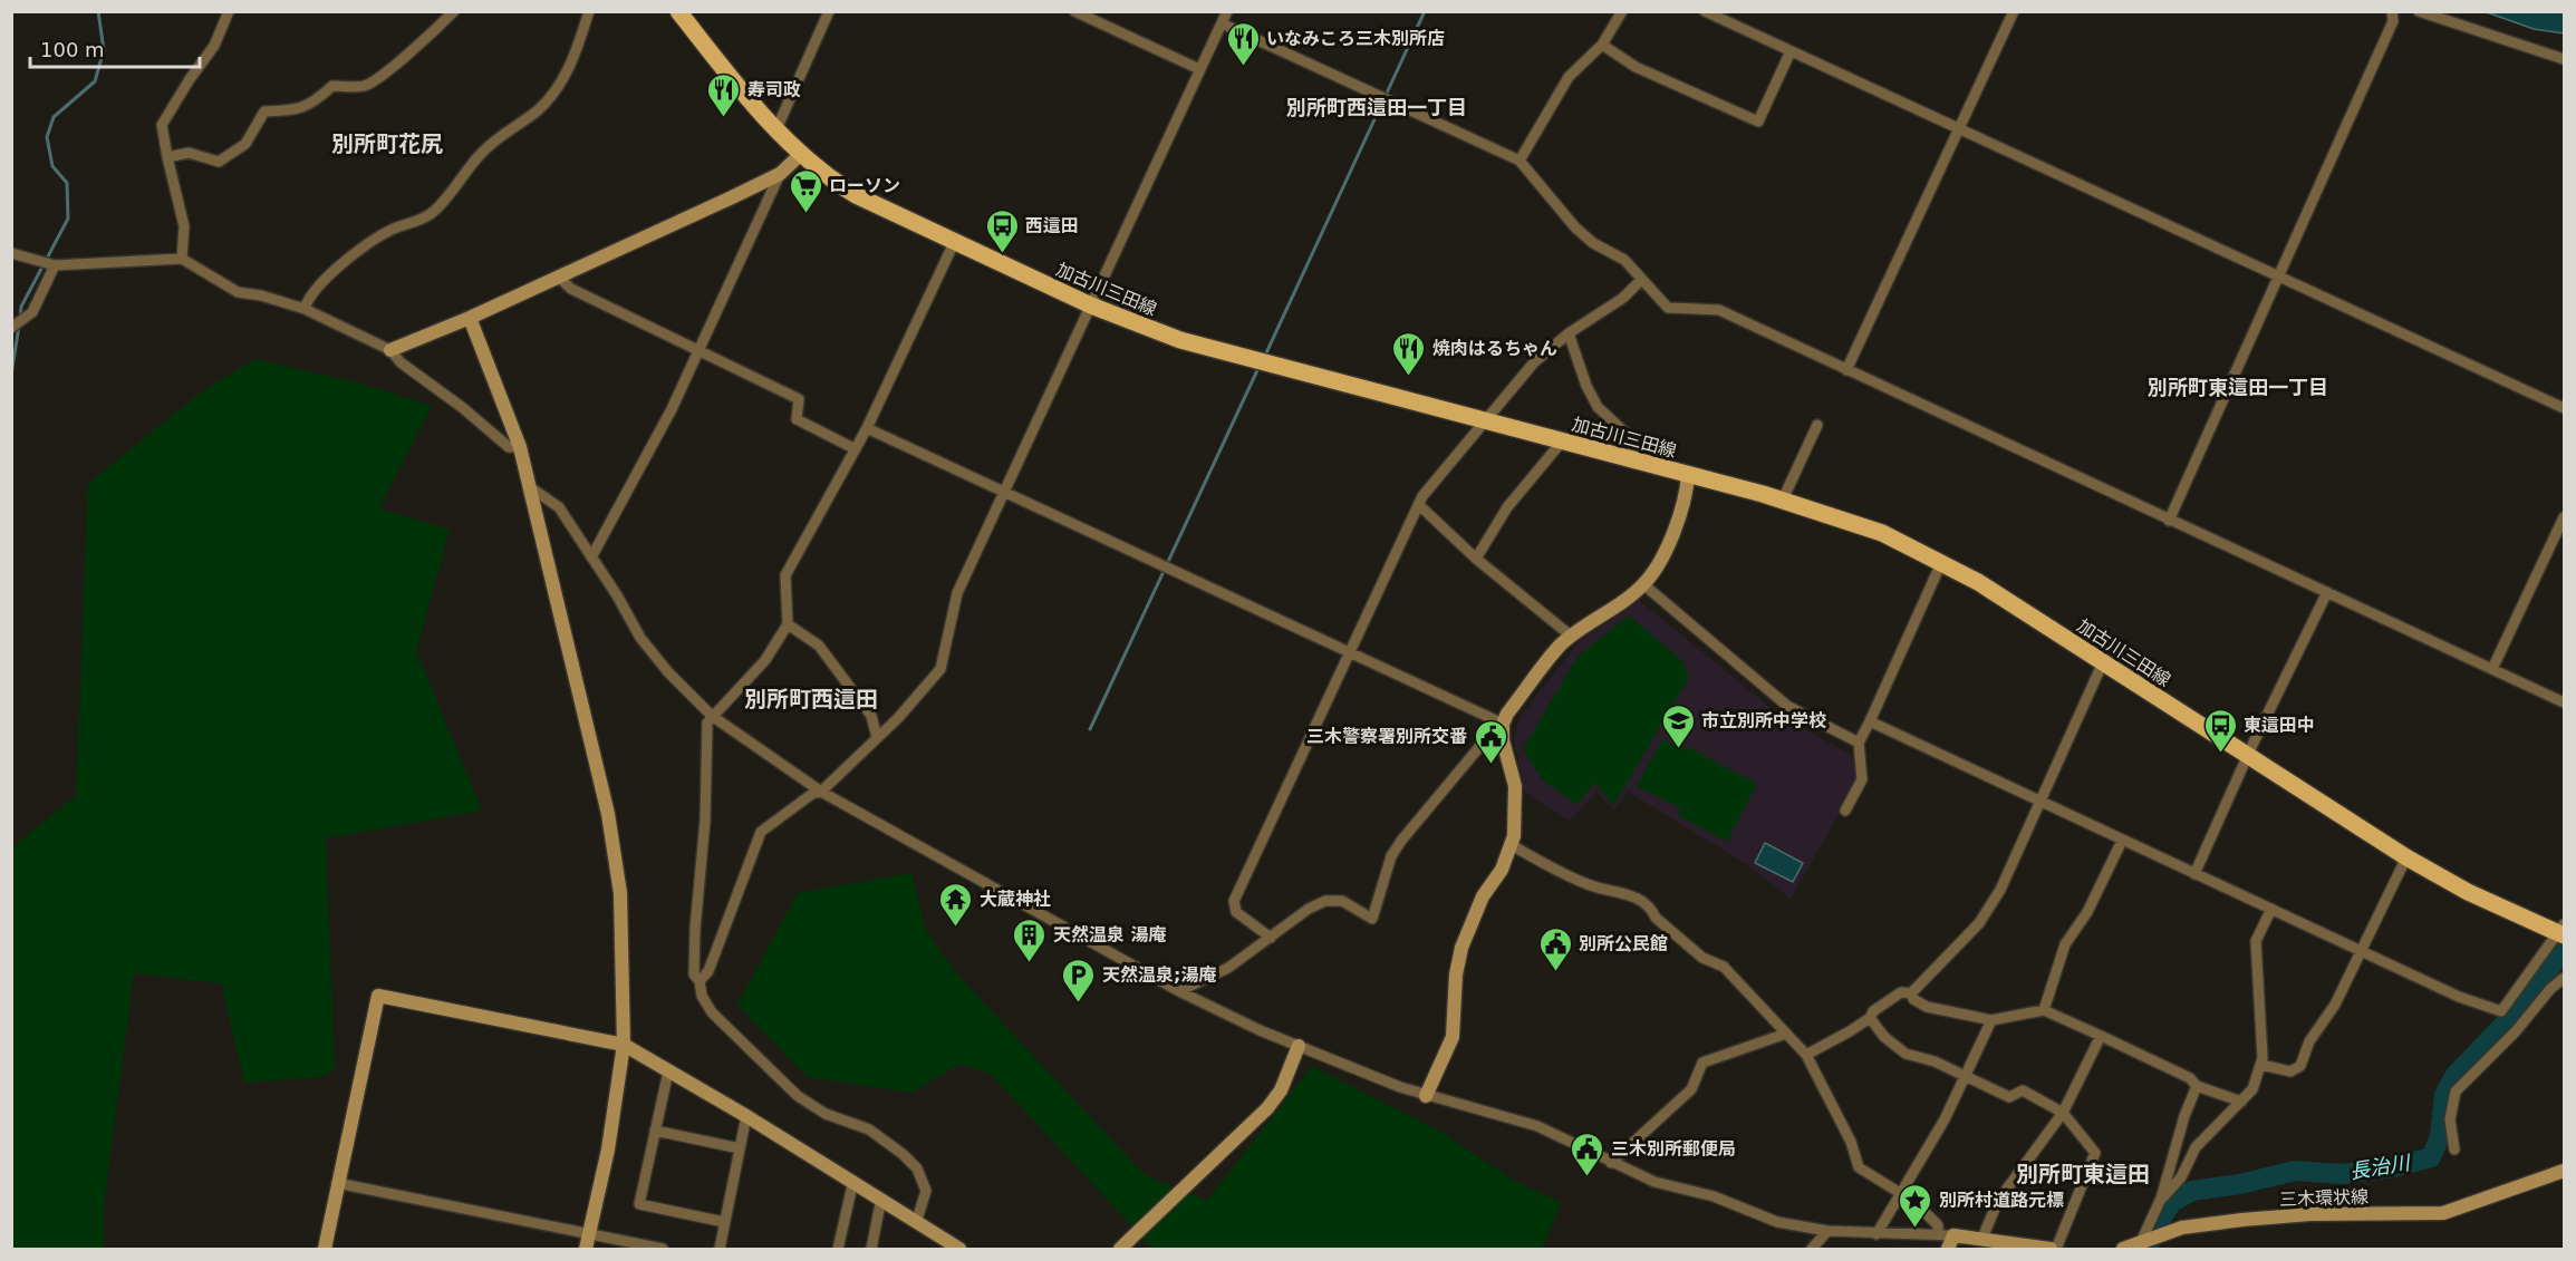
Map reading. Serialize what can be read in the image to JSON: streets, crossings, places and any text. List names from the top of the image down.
{
  "streets": {
    "main road": ["加古川三田線"],
    "street": ["三木環状線"]
  },
  "districts": [
    "別所町西這田一丁目",
    "別所町花尻",
    "別所町東這田一丁目",
    "別所町西這田",
    "別所町東這田"
  ],
  "water": ["長治川"],
  "places": {
    "restaurant": ["いなみころ三木別所店", "寿司政", "焼肉はるちゃん"],
    "supermarket": ["ローソン"],
    "bus stop": ["西這田", "東這田中"],
    "school or university": ["市立別所中学校"],
    "public building": ["三木警察署別所交番", "別所公民館", "三木別所郵便局"],
    "temple": ["大蔵神社"],
    "building": ["天然温泉 湯庵"],
    "parking": ["天然温泉;湯庵"],
    "place": ["別所村道路元標"]
  },
  "scale_bar": "100 m"
}
